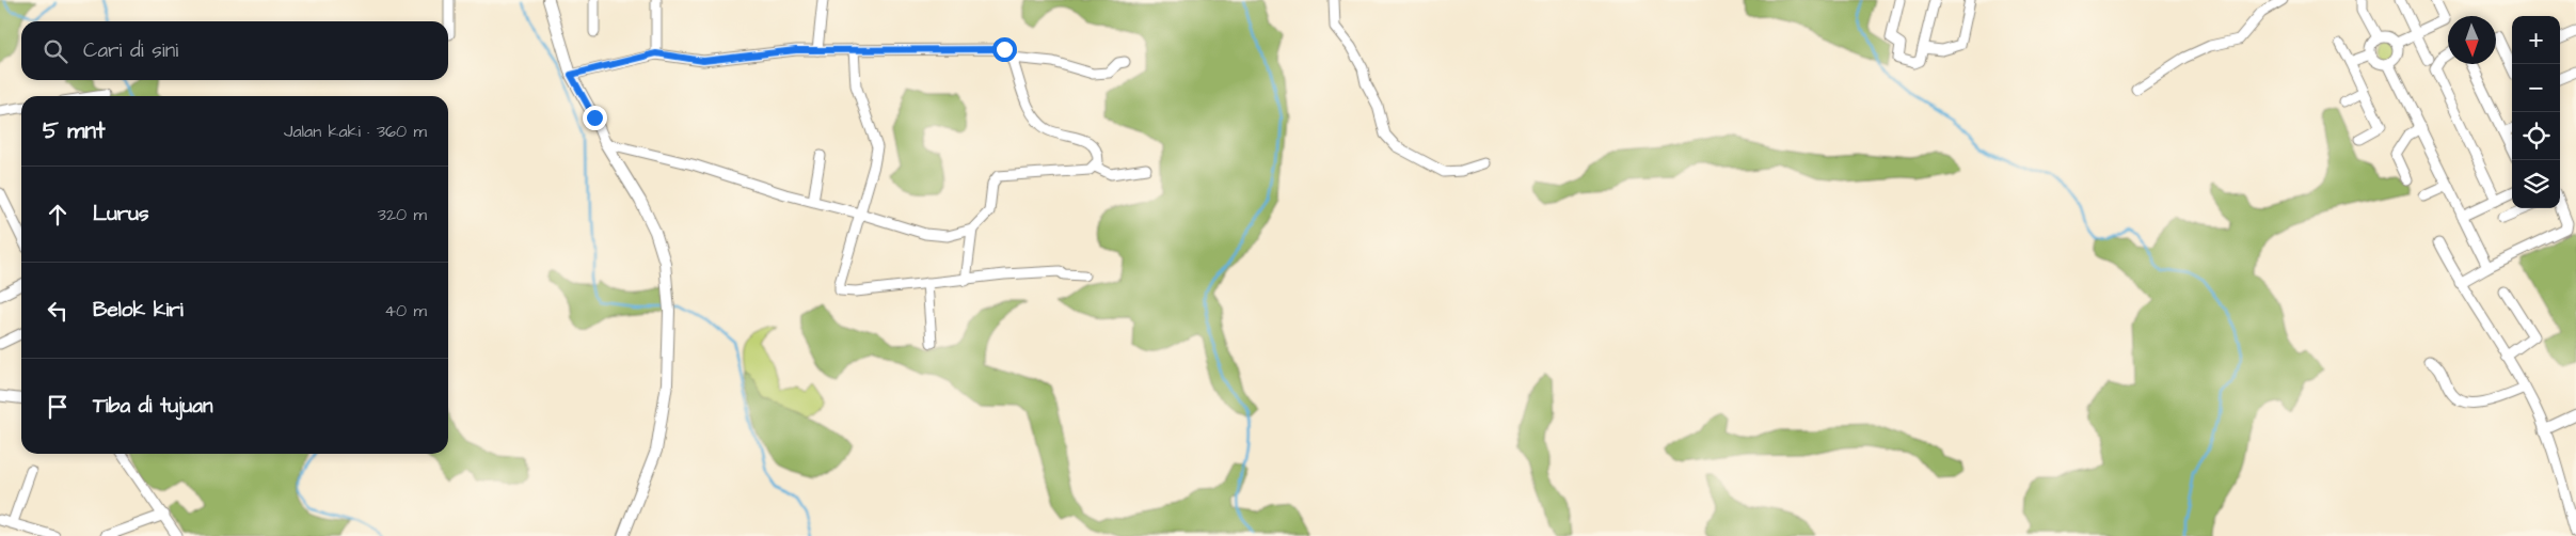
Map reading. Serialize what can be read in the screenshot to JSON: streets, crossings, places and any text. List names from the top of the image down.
{
  "north": "bottom",
  "page": {
    "map_buttons": ["+", "−"],
    "search": "Cari di sini",
    "heading": ["5 mnt", "Jalan kaki · 360 m"],
    "list": [
      ["Lurus", "320 m"],
      ["Belok kiri", "40 m"],
      "Tiba di tujuan"
    ]
  }
}
